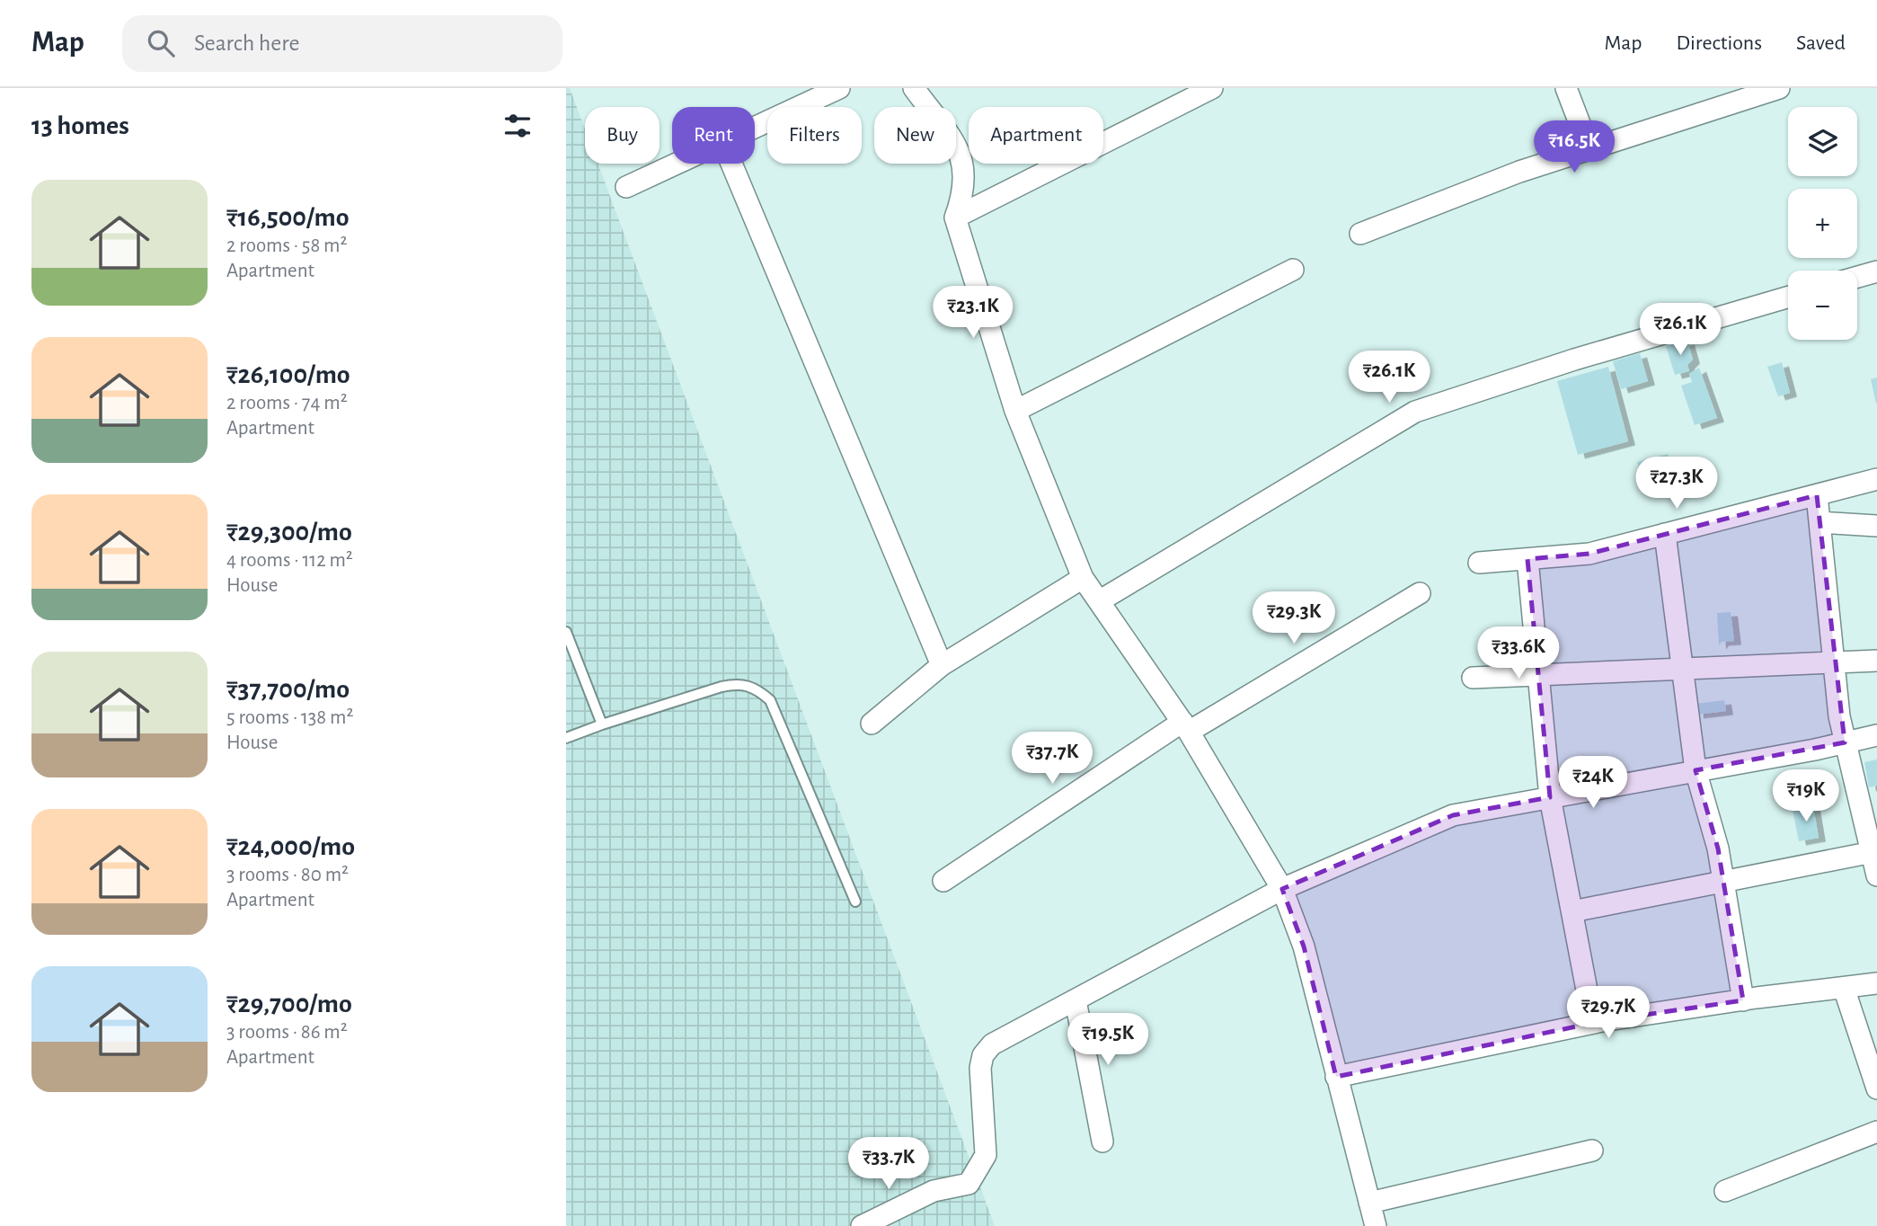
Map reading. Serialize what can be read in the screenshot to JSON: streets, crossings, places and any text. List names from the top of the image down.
{
  "page": {
    "header": "Map",
    "search": "Search here",
    "nav": ["Map", "Directions", "Saved"],
    "heading": "13 homes",
    "map_buttons": ["+", "−"],
    "chip": [
      "Buy",
      "Rent",
      "Filters",
      "New",
      "Apartment"
    ],
    "price": [
      "₹16.5K",
      "₹23.1K",
      "₹26.1K",
      "₹26.1K",
      "₹27.3K",
      "₹29.3K",
      "₹33.6K",
      "₹37.7K",
      "₹24K",
      "₹19K",
      "₹29.7K",
      "₹19.5K",
      "₹33.7K"
    ],
    "list": [
      {
        "name": "₹16,500/mo",
        "note": "2 rooms · 58 m² · Apartment"
      },
      {
        "name": "₹26,100/mo",
        "note": "2 rooms · 74 m² · Apartment"
      },
      {
        "name": "₹29,300/mo",
        "note": "4 rooms · 112 m² · House"
      },
      {
        "name": "₹37,700/mo",
        "note": "5 rooms · 138 m² · House"
      },
      {
        "name": "₹24,000/mo",
        "note": "3 rooms · 80 m² · Apartment"
      },
      {
        "name": "₹29,700/mo",
        "note": "3 rooms · 86 m² · Apartment"
      }
    ]
  }
}
